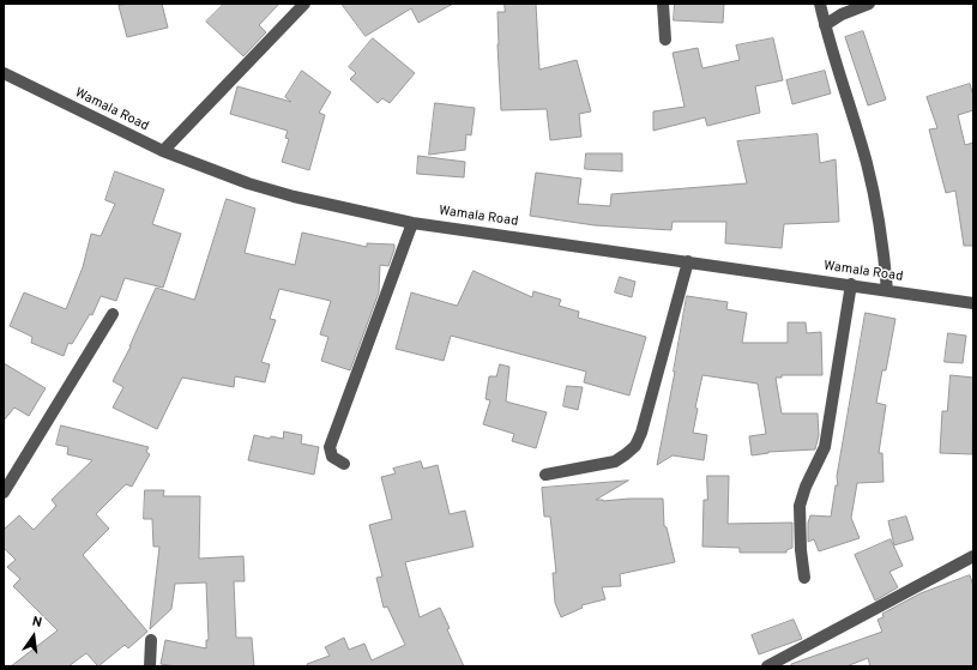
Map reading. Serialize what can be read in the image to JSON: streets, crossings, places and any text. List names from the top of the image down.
{
  "streets": {
    "street": ["Wamala Road"]
  },
  "north": "top"
}
